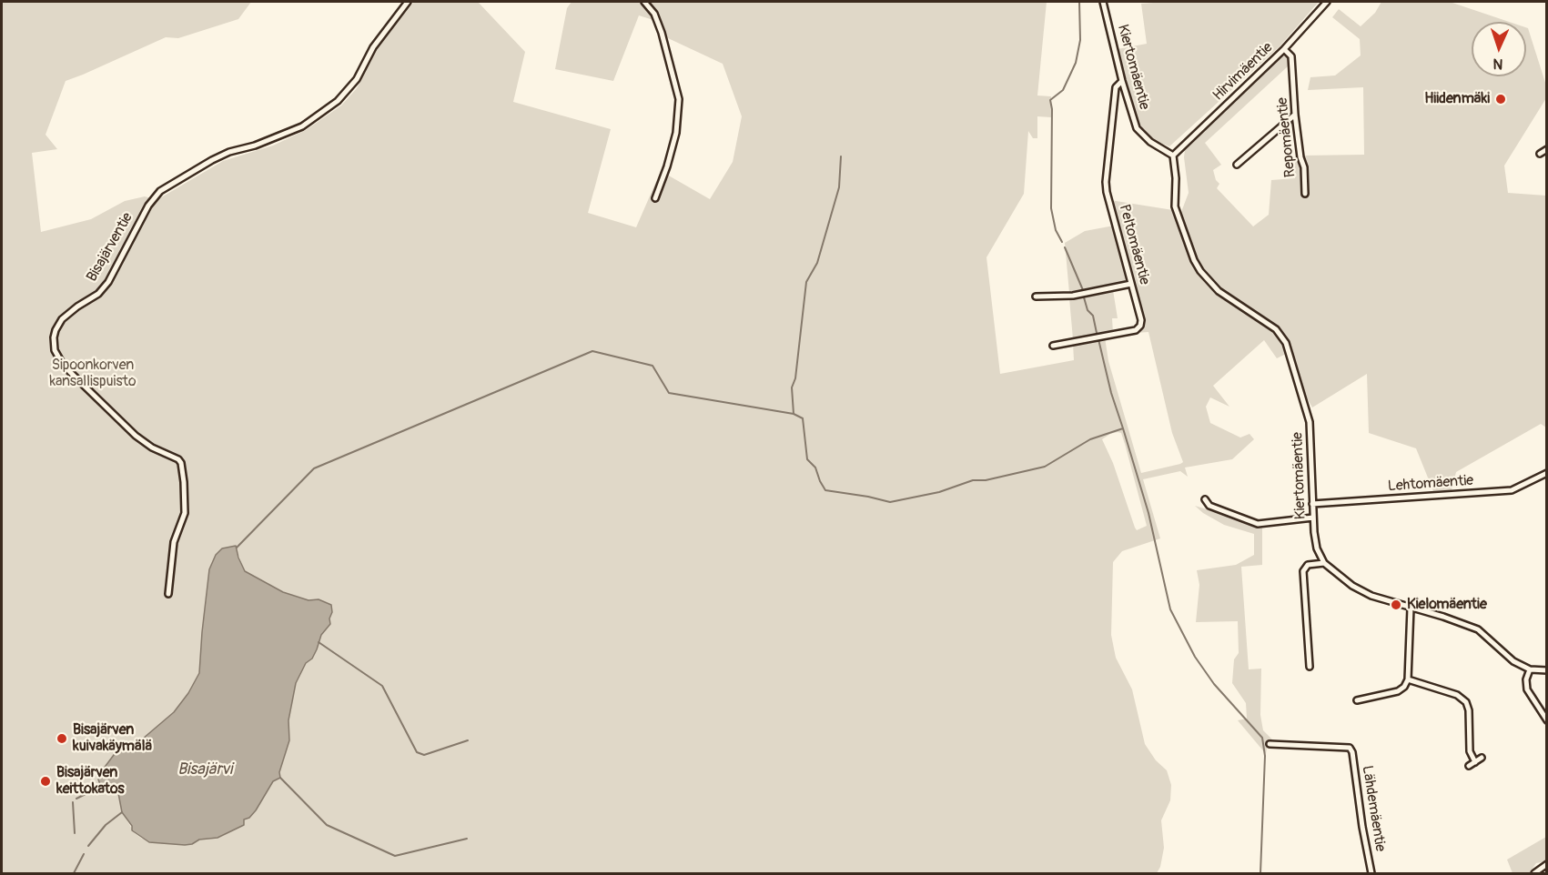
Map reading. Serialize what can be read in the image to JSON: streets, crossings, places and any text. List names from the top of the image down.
{
  "streets": {
    "street": [
      "Kiertomäentie",
      "Hirvimäentie",
      "Repomäentie",
      "Peltomäentie",
      "Bisajärventie",
      "Lehtomäentie",
      "Lähdemäentie"
    ]
  },
  "crossings": [
    ["Kiertomäentie", "Hirvimäentie"],
    ["Kiertomäentie", "Peltomäentie"],
    ["Kiertomäentie", "Lehtomäentie"],
    ["Hirvimäentie", "Repomäentie"]
  ],
  "water": ["Bisajärvi"],
  "parks": ["Sipoonkorven kansallispuisto"],
  "places": [
    "Hiidenmäki",
    "Kielomäentie",
    "Bisajärven kuivakäymälä",
    "Bisajärven keittokatos"
  ],
  "north": "bottom"
}
